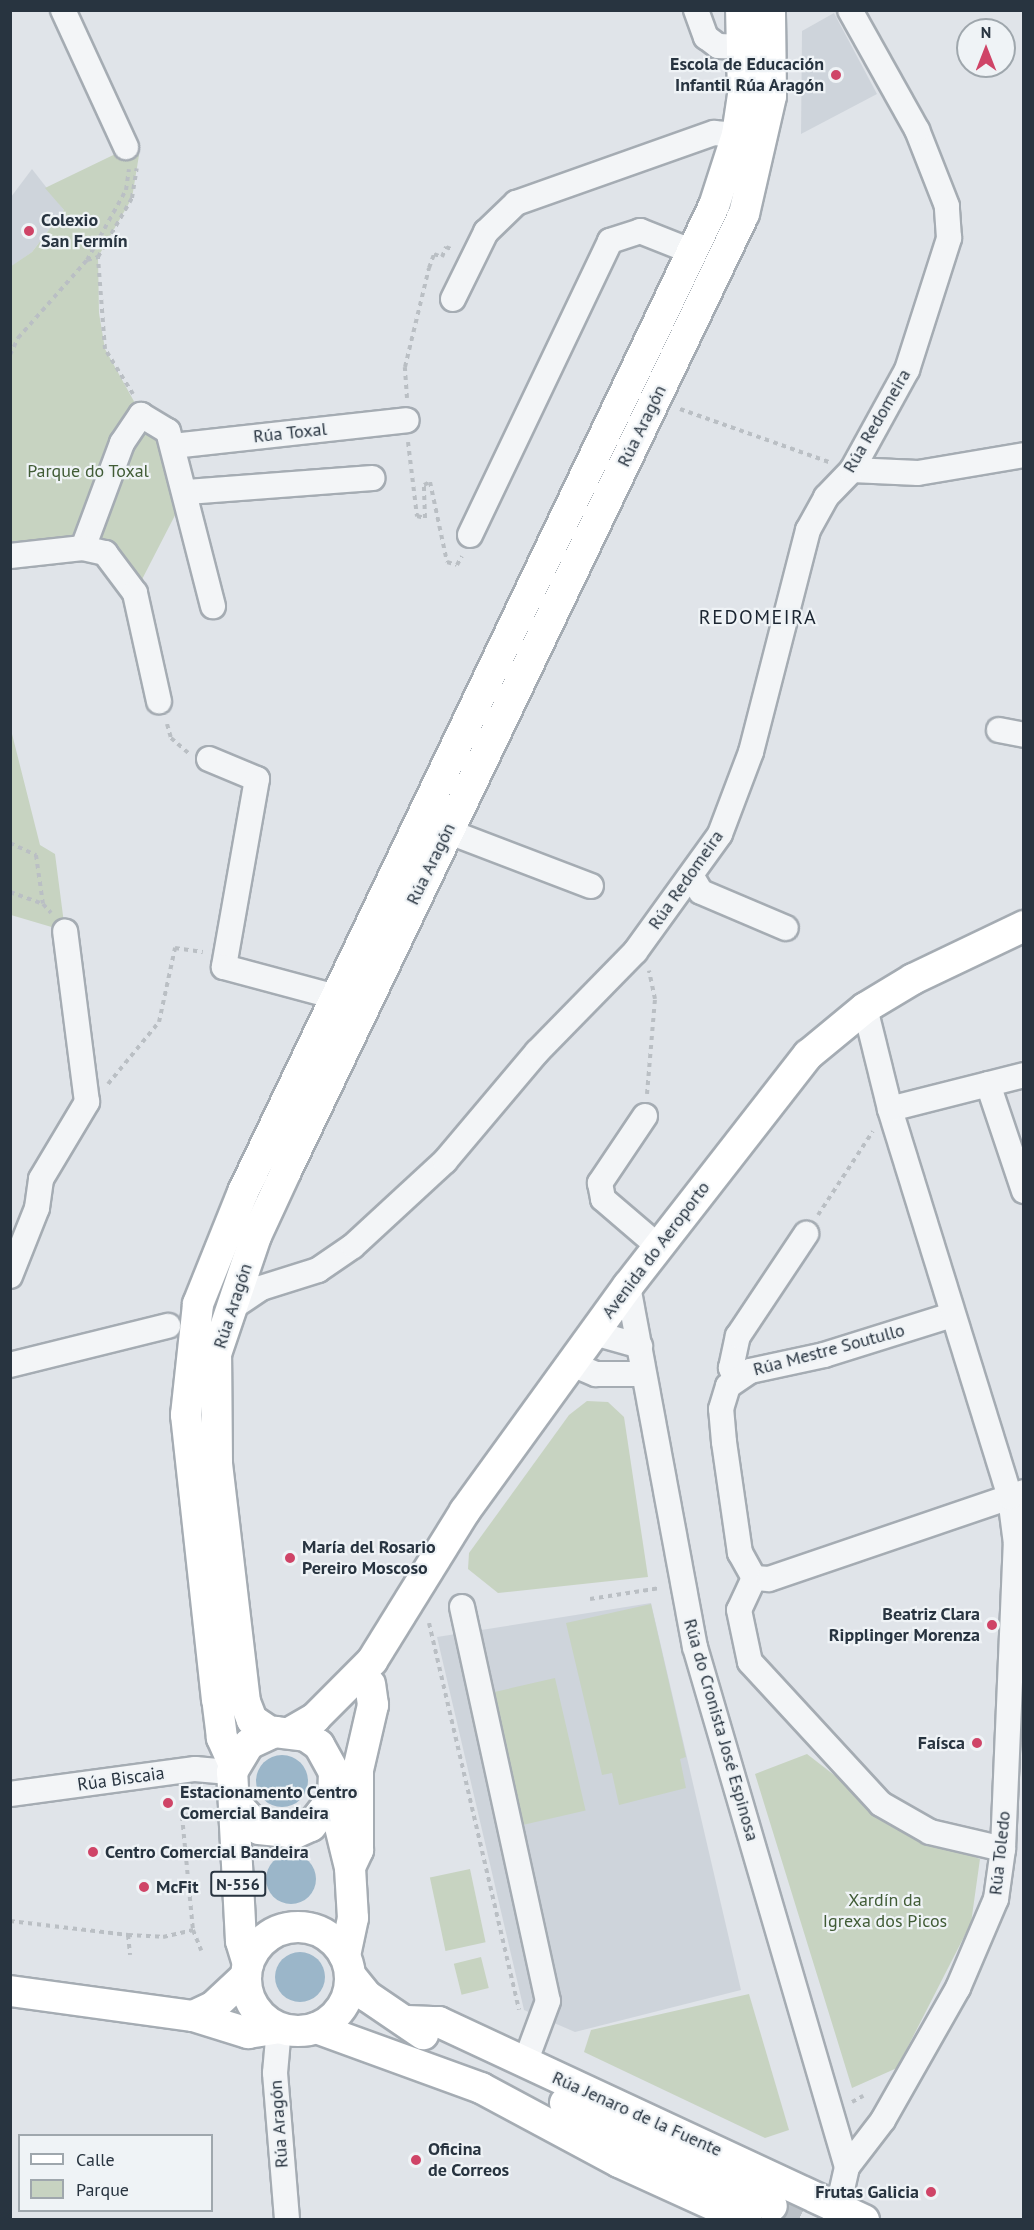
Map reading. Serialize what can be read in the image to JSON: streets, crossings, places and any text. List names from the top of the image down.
{
  "streets": {
    "main road": [
      "Rúa Aragón",
      "Avenida do Aeroporto",
      "N-556",
      "Rúa Jenaro de la Fuente"
    ],
    "street": [
      "Rúa Redomeira",
      "Rúa Toxal",
      "Rúa Mestre Soutullo",
      "Rúa do Cronista José Espinosa",
      "Rúa Biscaia",
      "Rúa Toledo"
    ]
  },
  "crossings": [
    ["Rúa Redomeira", "Rúa Aragón"],
    ["Rúa Aragón", "Avenida do Aeroporto"],
    ["Rúa Aragón", "Rúa Biscaia"],
    ["Rúa Aragón", "Rúa Jenaro de la Fuente"],
    ["Avenida do Aeroporto", "Rúa do Cronista José Espinosa"],
    ["Avenida do Aeroporto", "Rúa Biscaia"],
    ["Rúa do Cronista José Espinosa", "Rúa Toledo"],
    ["Rúa Toledo", "Rúa Jenaro de la Fuente"]
  ],
  "districts": ["REDOMEIRA"],
  "parks": ["Parque do Toxal", "Xardín da Igrexa dos Picos"],
  "places": [
    "Escola de Educación Infantil Rúa Aragón",
    "Colexio San Fermín",
    "María del Rosario Pereiro Moscoso",
    "Beatriz Clara Ripplinger Morenza",
    "Faísca",
    "Estacionamento Centro Comercial Bandeira",
    "Centro Comercial Bandeira",
    "McFit",
    "Oficina de Correos",
    "Frutas Galicia"
  ],
  "legend": ["Calle", "Parque"],
  "north": "top"
}
